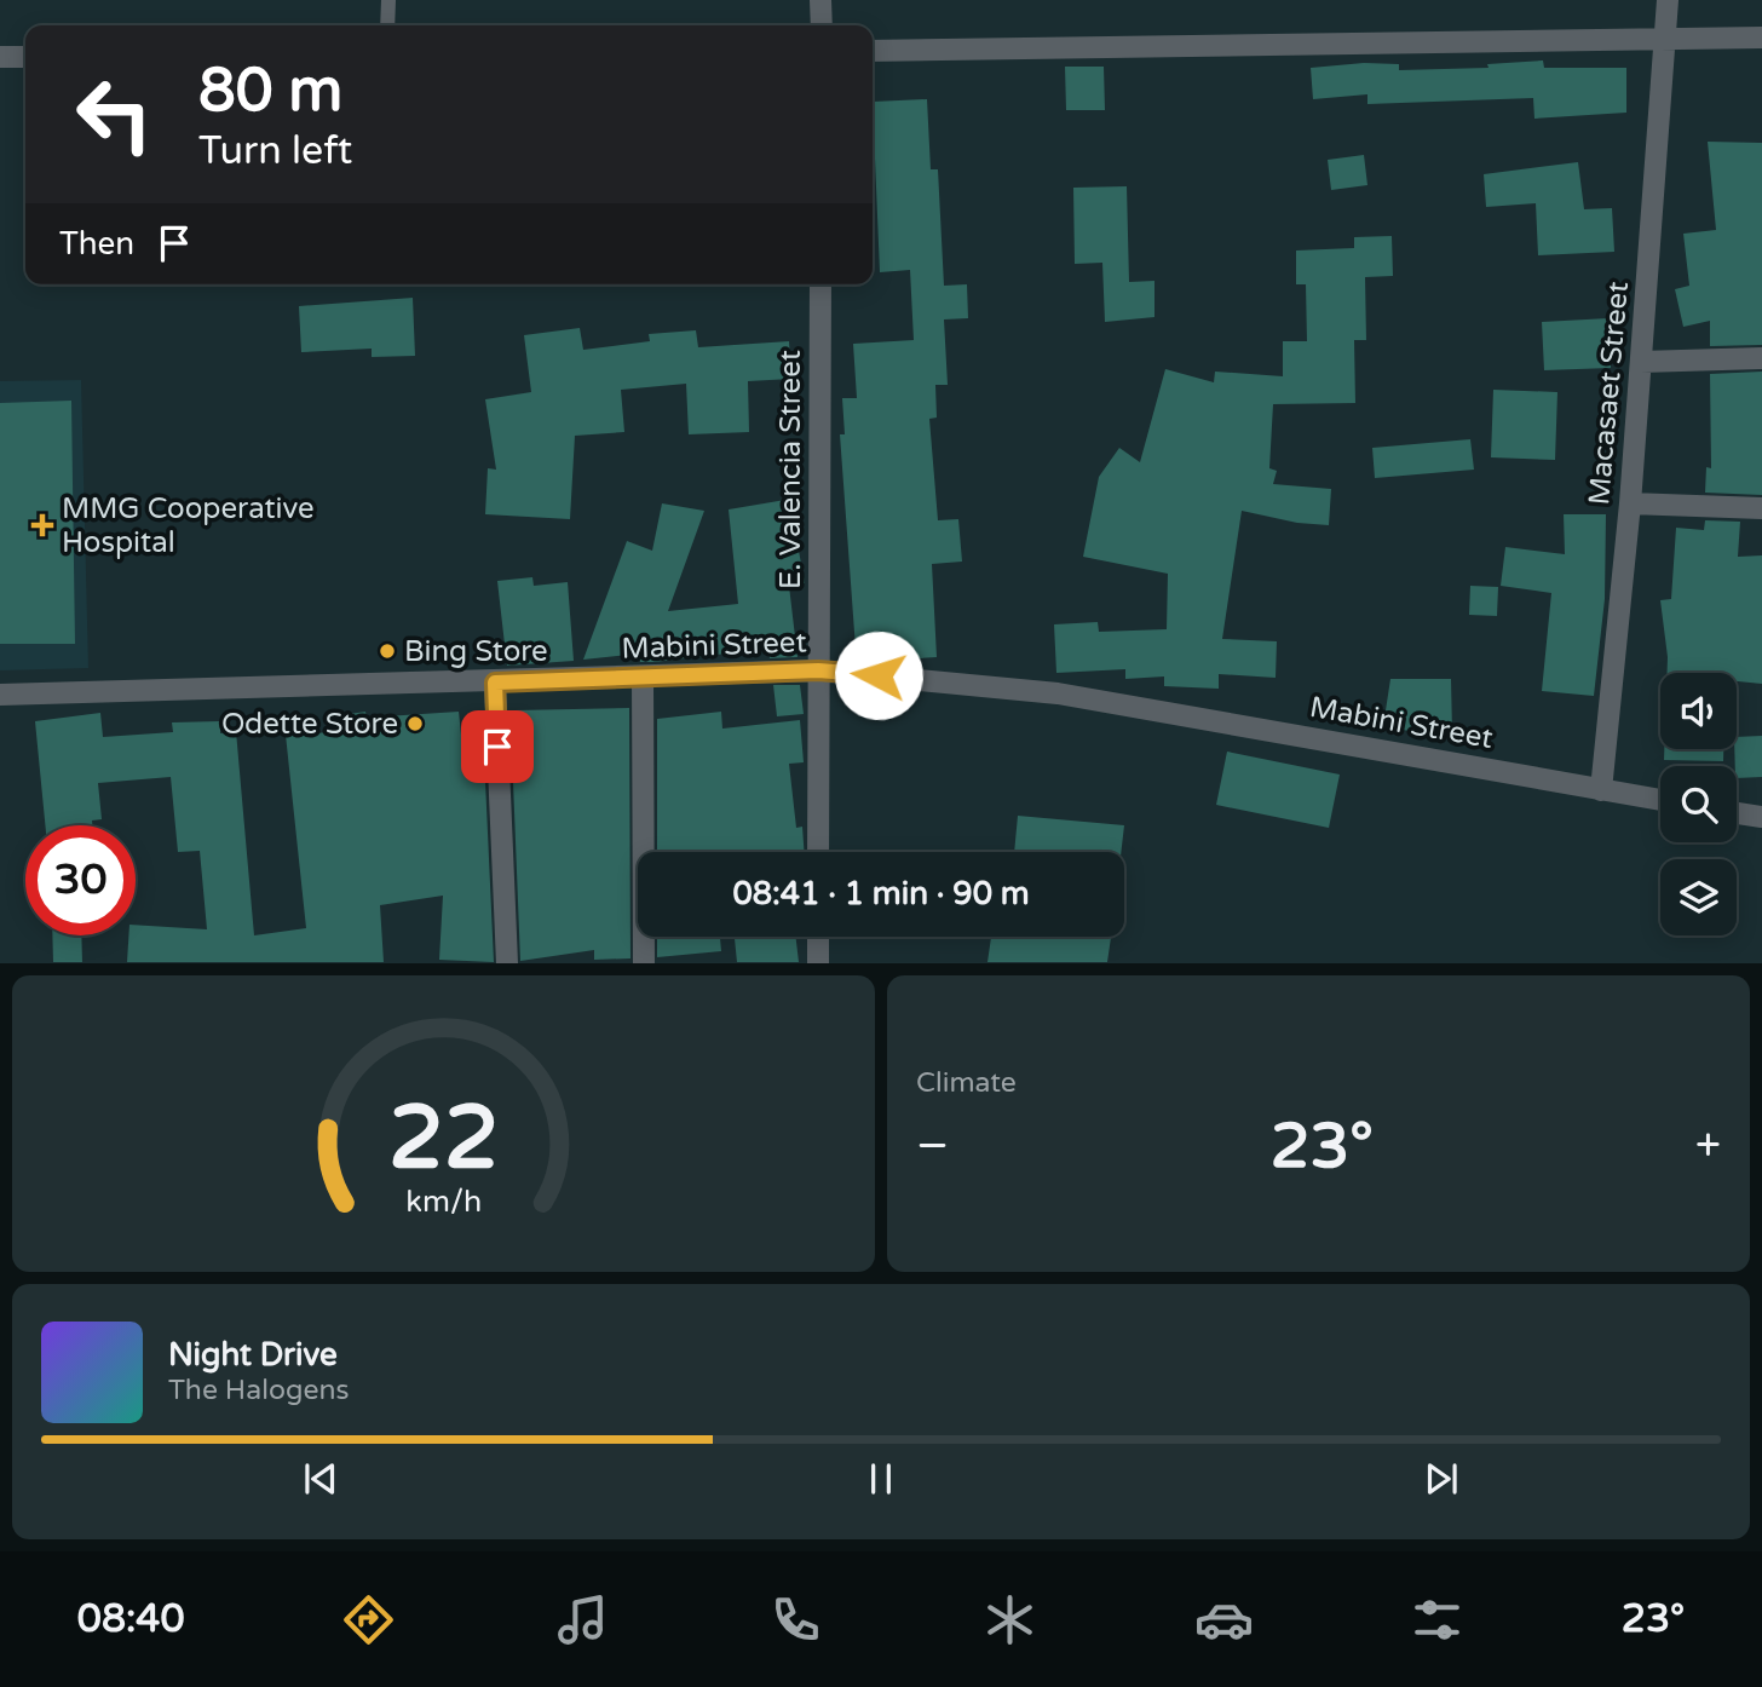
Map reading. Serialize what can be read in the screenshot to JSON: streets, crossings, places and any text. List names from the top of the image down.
{
  "streets": {
    "street": ["Macasaet Street", "E. Valencia Street", "Mabini Street"]
  },
  "crossings": [
    ["Macasaet Street", "Mabini Street"],
    ["E. Valencia Street", "Mabini Street"]
  ],
  "places": {
    "health": ["MMG Cooperative Hospital"],
    "other": ["Bing Store", "Odette Store"]
  },
  "page": {
    "turn": ["80 m", "Turn left"],
    "then": "Then",
    "limit": "30",
    "trip": "08:41 · 1 min · 90 m",
    "tile": "Climate",
    "heat": ["−", "23°", "+"],
    "song": ["Night Drive", "The Halogens"],
    "tabs": ["08:40", "23°"],
    "gauge": ["22", "km/h"]
  }
}
